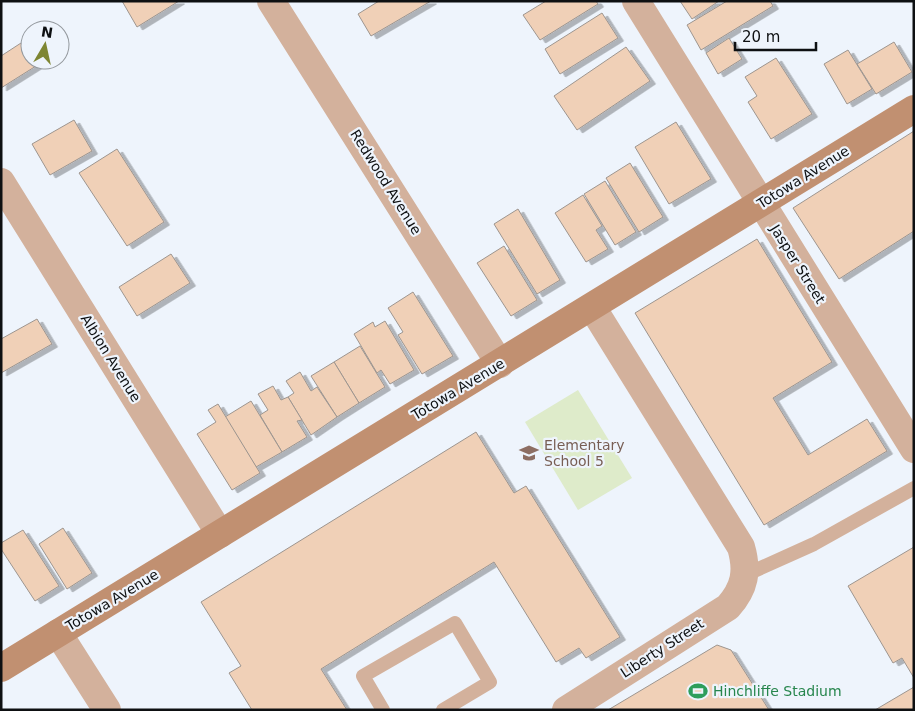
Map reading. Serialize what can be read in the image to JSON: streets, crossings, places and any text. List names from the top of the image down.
{
  "streets": {
    "street": [
      "Totowa Avenue",
      "Redwood Avenue",
      "Jasper Street",
      "Albion Avenue",
      "Liberty Street"
    ]
  },
  "crossings": [
    ["Totowa Avenue", "Redwood Avenue"],
    ["Totowa Avenue", "Jasper Street"],
    ["Totowa Avenue", "Albion Avenue"]
  ],
  "places": {
    "school or university": ["Elementary School 5"],
    "sports": ["Hinchliffe Stadium"]
  },
  "scale_bar": "20 m",
  "north": "top"
}
